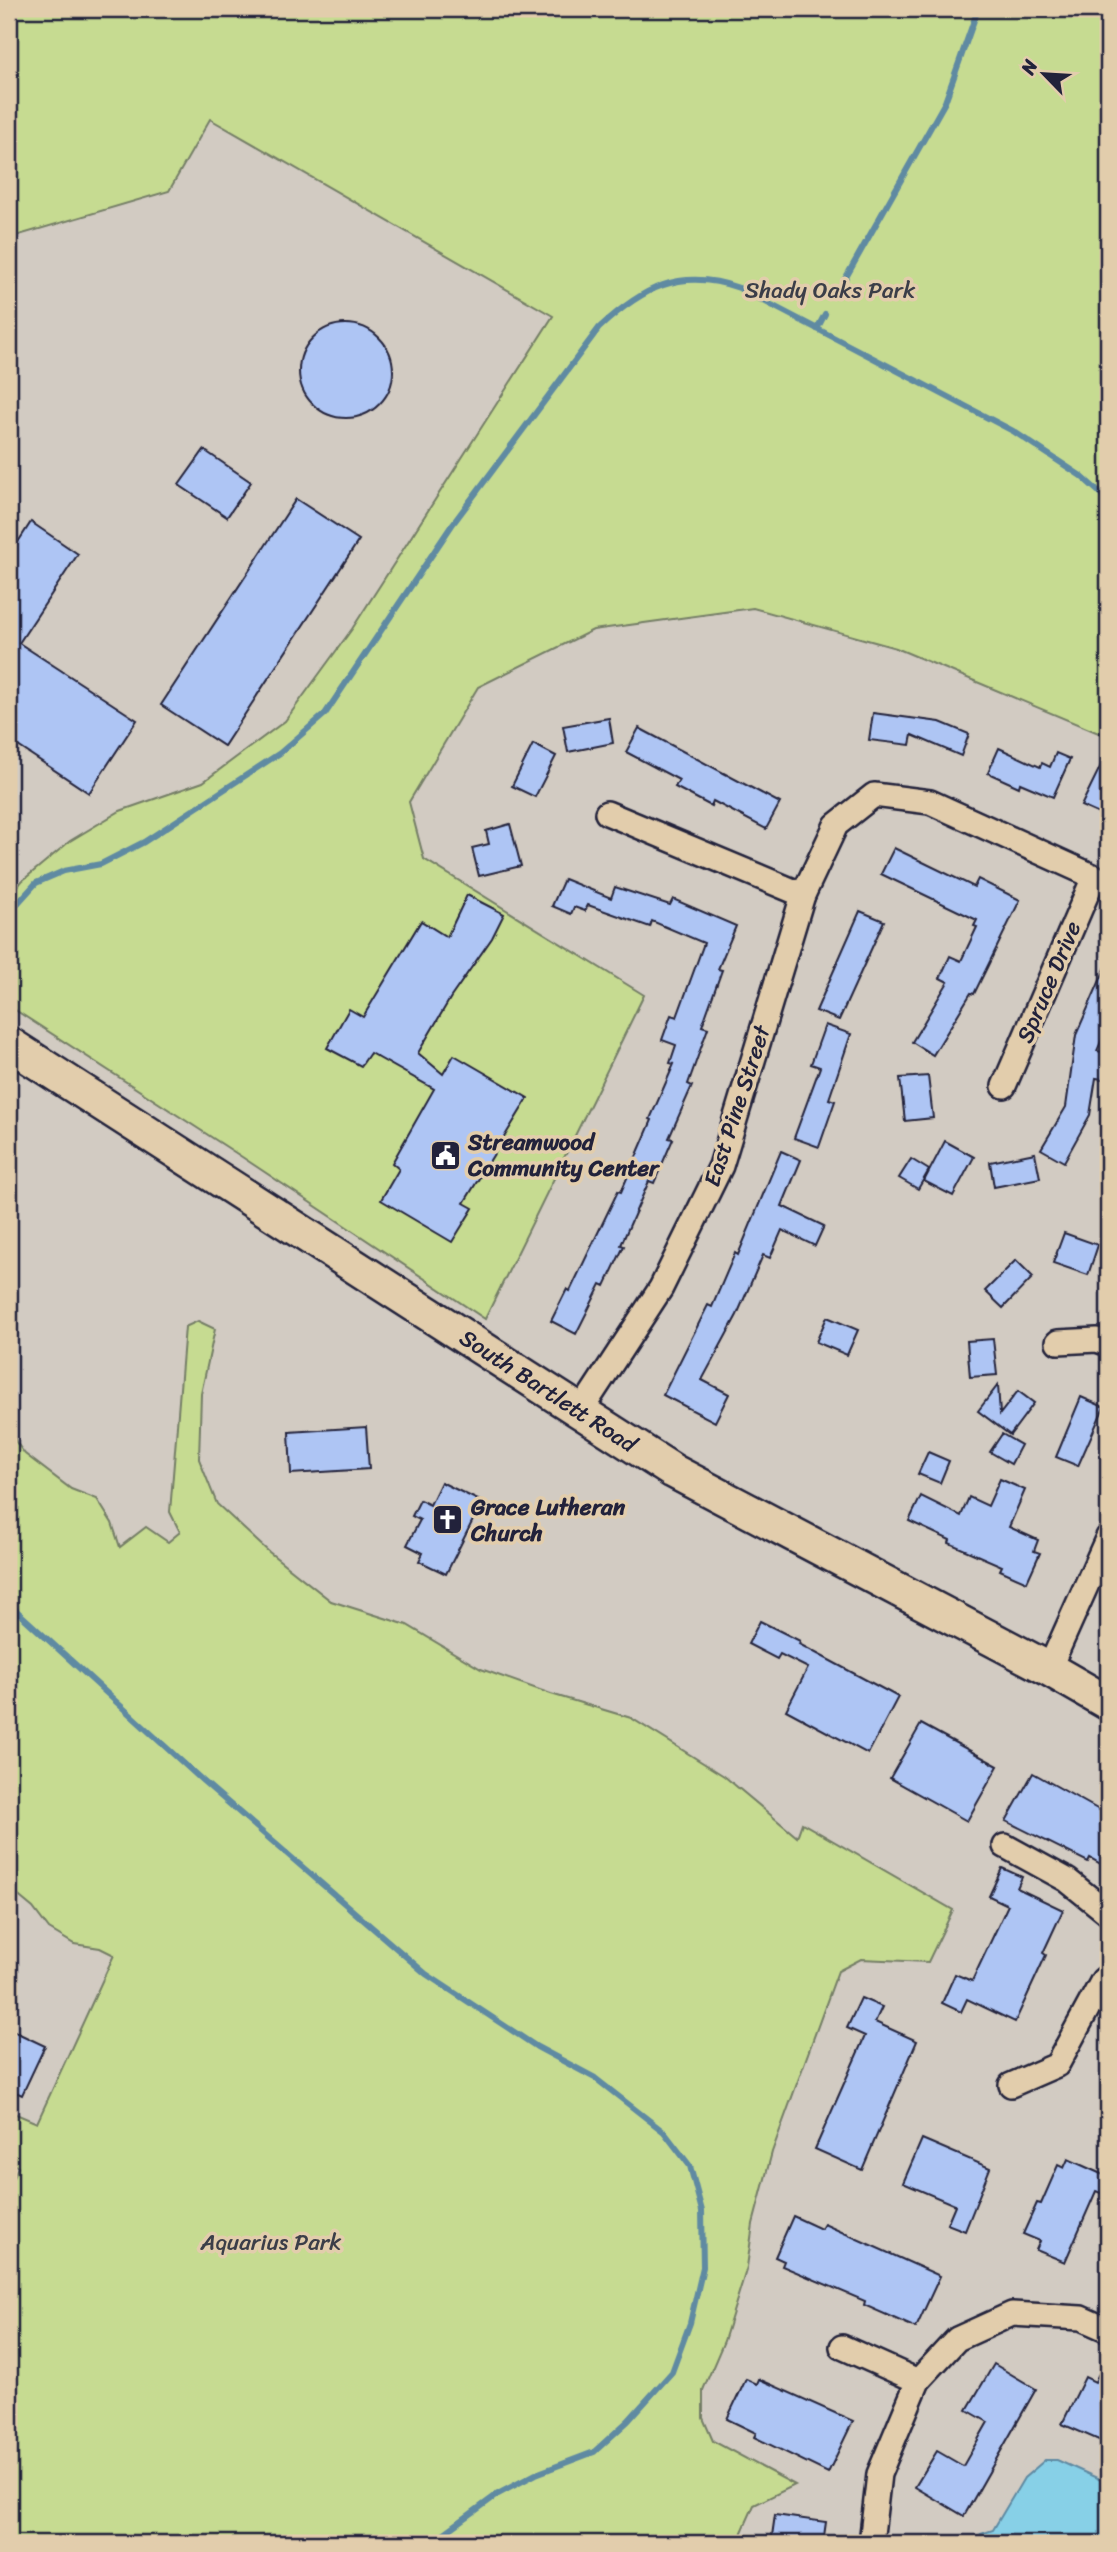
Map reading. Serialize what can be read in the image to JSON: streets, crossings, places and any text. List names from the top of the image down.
{
  "streets": {
    "main road": ["South Bartlett Road"],
    "street": ["Spruce Drive", "East Pine Street"]
  },
  "crossings": [
    ["Spruce Drive", "East Pine Street"],
    ["East Pine Street", "South Bartlett Road"]
  ],
  "parks": ["Shady Oaks Park", "Aquarius Park"],
  "places": {
    "public building": ["Streamwood Community Center"],
    "church": ["Grace Lutheran Church"]
  },
  "north": "top left"
}
